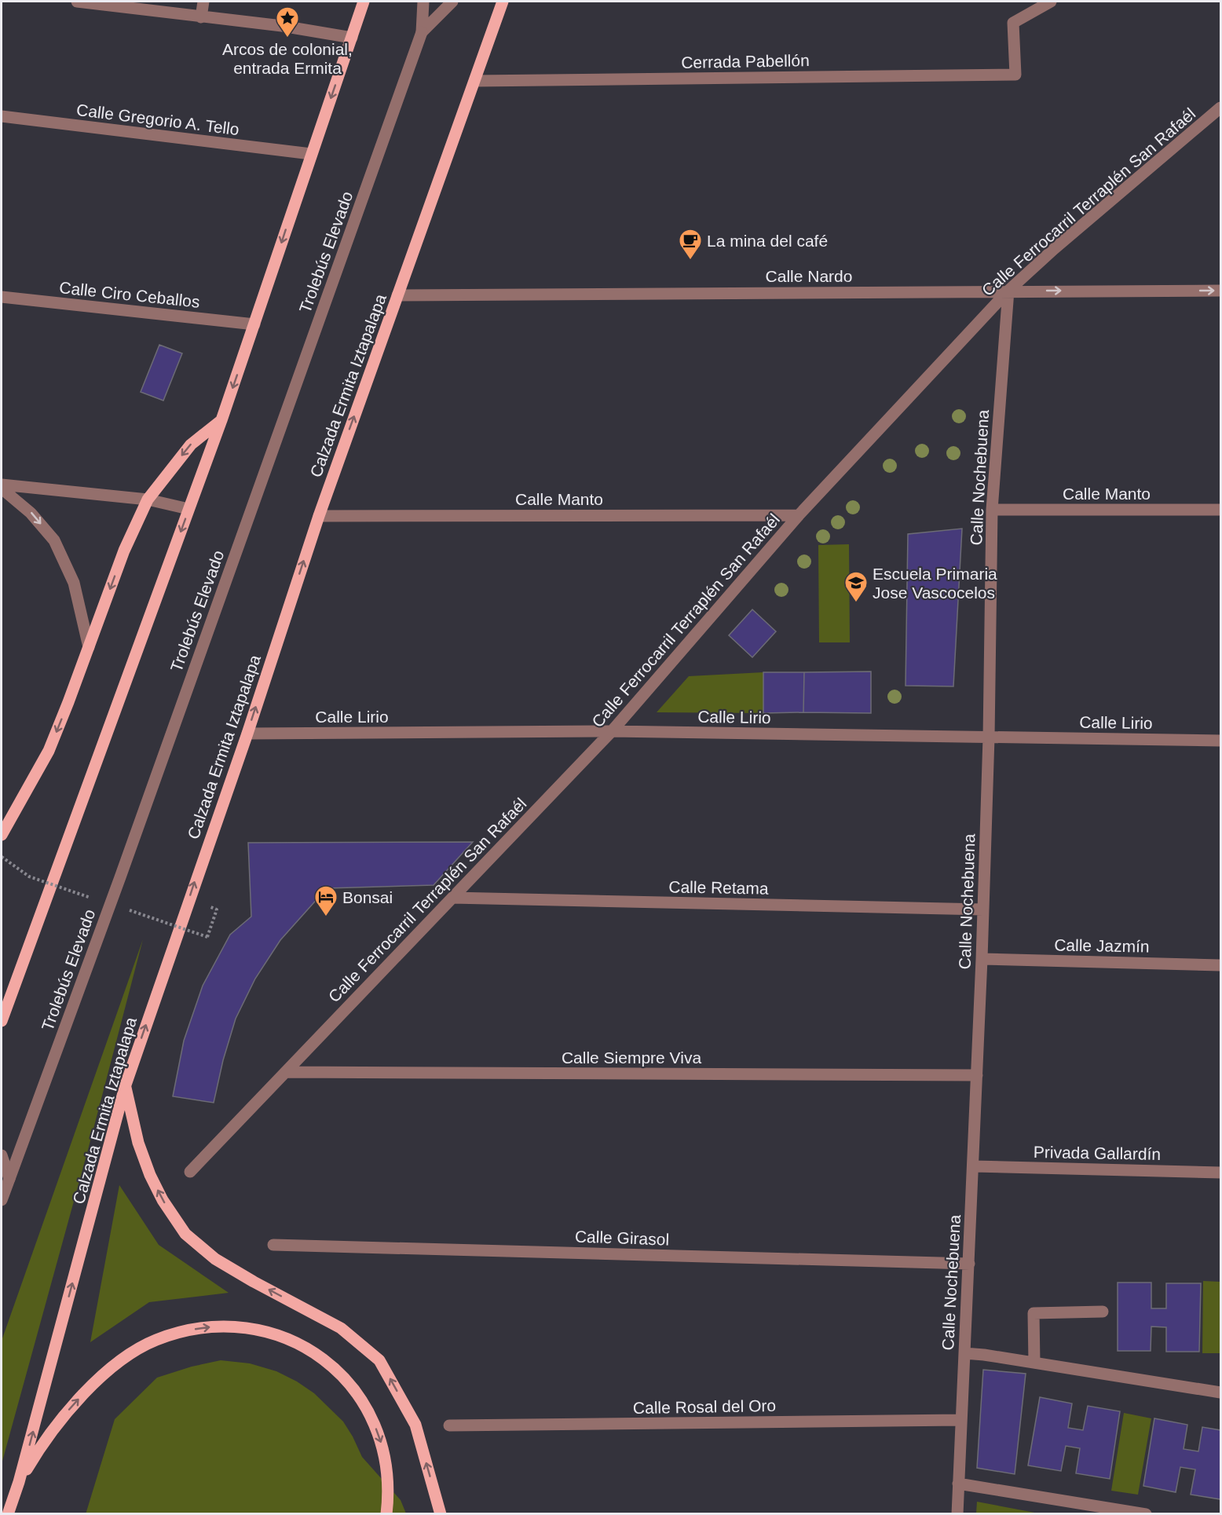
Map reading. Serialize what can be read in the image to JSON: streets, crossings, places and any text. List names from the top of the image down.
{
  "streets": {
    "main road": ["Calzada Ermita Iztapalapa"],
    "street": [
      "Cerrada Pabellón",
      "Calle Gregorio A. Tello",
      "Calle Ferrocarril Terraplén San Rafaél",
      "Trolebús Elevado",
      "Calle Nardo",
      "Calle Ciro Ceballos",
      "Calle Nochebuena",
      "Calle Manto",
      "Calle Lirio",
      "Calle Retama",
      "Calle Jazmín",
      "Calle Siempre Viva",
      "Privada Gallardín",
      "Calle Girasol",
      "Calle Rosal del Oro"
    ]
  },
  "crossings": [
    ["Cerrada Pabellón", "Calzada Ermita Iztapalapa"],
    ["Calle Ferrocarril Terraplén San Rafaél", "Calle Nardo"],
    ["Calle Ferrocarril Terraplén San Rafaél", "Calle Nochebuena"],
    ["Calle Ferrocarril Terraplén San Rafaél", "Calle Manto"],
    ["Calle Ferrocarril Terraplén San Rafaél", "Calle Lirio"],
    ["Calle Ferrocarril Terraplén San Rafaél", "Calle Retama"],
    ["Calle Ferrocarril Terraplén San Rafaél", "Calle Siempre Viva"],
    ["Calle Nardo", "Calzada Ermita Iztapalapa"],
    ["Calle Nardo", "Calle Nochebuena"],
    ["Calzada Ermita Iztapalapa", "Calle Manto"],
    ["Calzada Ermita Iztapalapa", "Calle Lirio"],
    ["Calle Nochebuena", "Calle Manto"],
    ["Calle Nochebuena", "Calle Lirio"],
    ["Calle Nochebuena", "Calle Retama"],
    ["Calle Nochebuena", "Calle Jazmín"],
    ["Calle Nochebuena", "Calle Siempre Viva"],
    ["Calle Nochebuena", "Privada Gallardín"],
    ["Calle Nochebuena", "Calle Girasol"],
    ["Calle Nochebuena", "Calle Rosal del Oro"]
  ],
  "one_way": ["Calzada Ermita Iztapalapa"],
  "places": {
    "place": ["Arcos de colonial, entrada Ermita"],
    "cafe": ["La mina del café"],
    "school or university": ["Escuela Primaria Jose Vascocelos"],
    "hotel": ["Bonsai"]
  }
}
